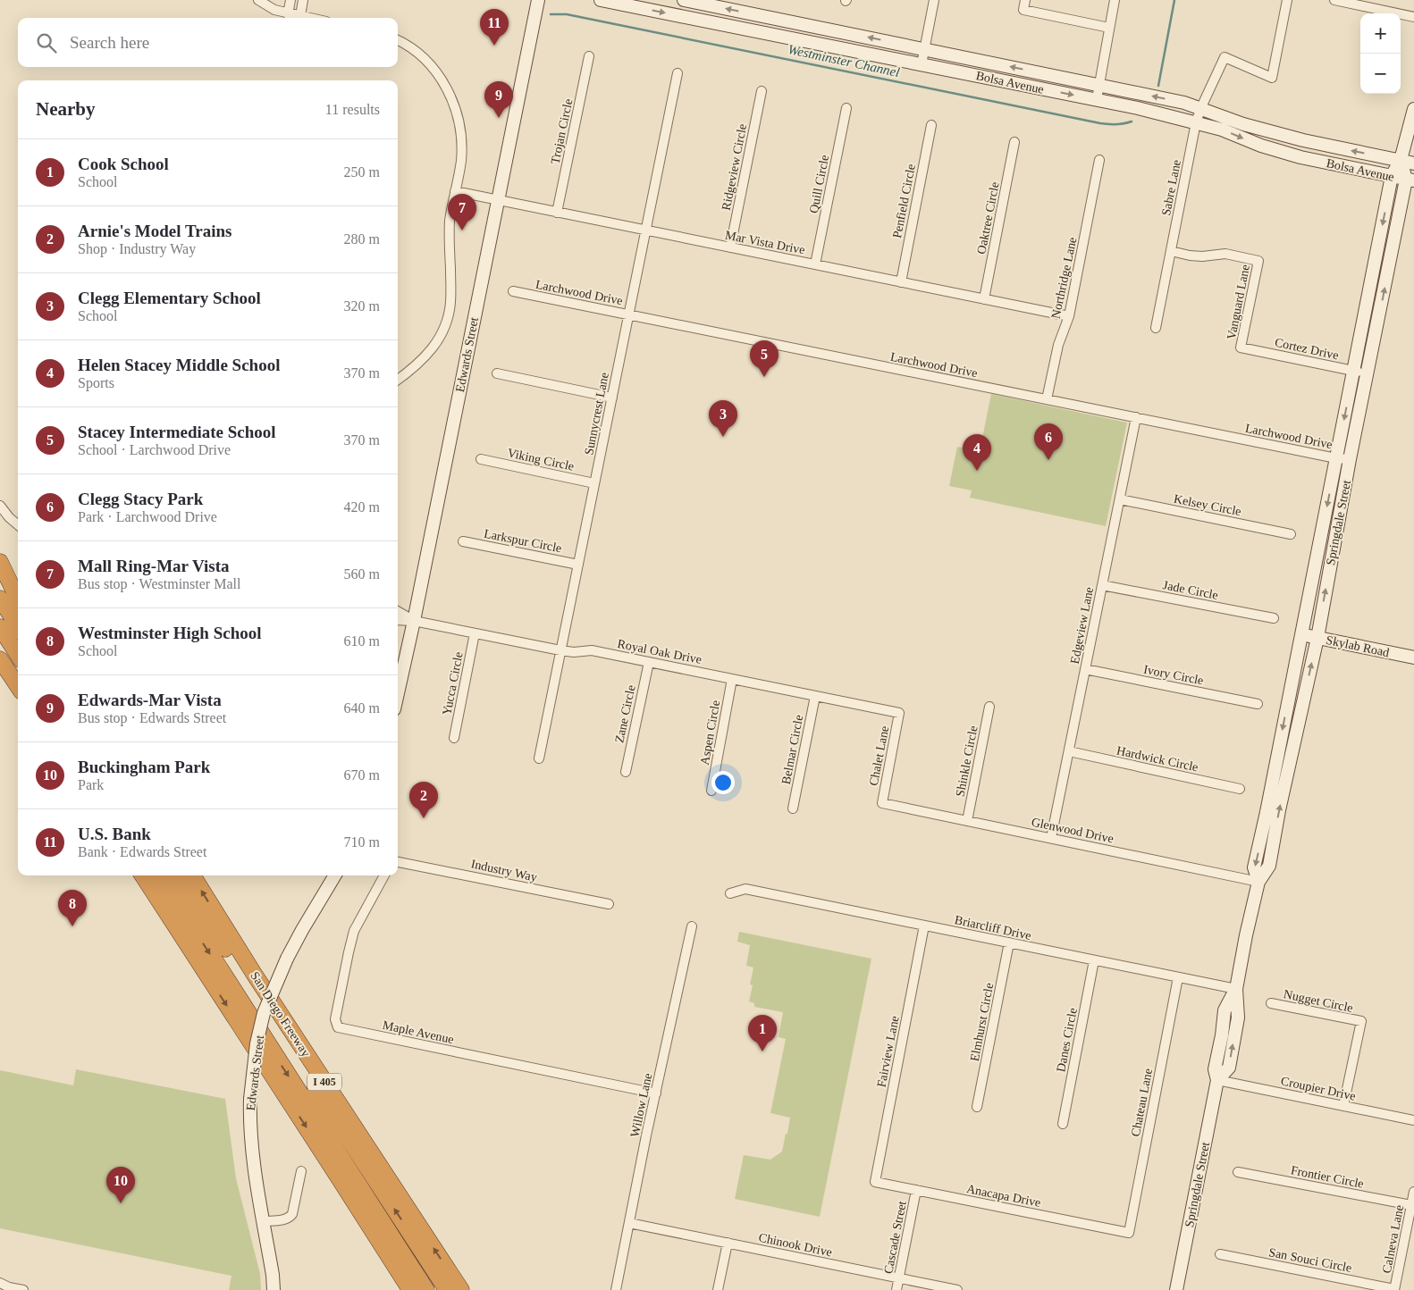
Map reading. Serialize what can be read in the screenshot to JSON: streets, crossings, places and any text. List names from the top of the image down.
{
  "streets": {
    "highway": ["San Diego Freeway", "I 405"],
    "main road": [
      "Bolsa Avenue",
      "Edwards Street",
      "Springdale Street",
      "Skylab Road"
    ],
    "street": [
      "Trojan Circle",
      "Ridgeview Circle",
      "Quill Circle",
      "Sabre Lane",
      "Penfield Circle",
      "Oaktree Circle",
      "Mar Vista Drive",
      "Northridge Lane",
      "Larchwood Drive",
      "Vanguard Lane",
      "Cortez Drive",
      "Sunnycrest Lane",
      "Viking Circle",
      "Kelsey Circle",
      "Larkspur Circle",
      "Jade Circle",
      "Edgeview Lane",
      "Royal Oak Drive",
      "Ivory Circle",
      "Yucca Circle",
      "Zane Circle",
      "Aspen Circle",
      "Belmar Circle",
      "Chalet Lane",
      "Hardwick Circle",
      "Shinkle Circle",
      "Glenwood Drive",
      "Industry Way",
      "Briarcliff Drive",
      "Nugget Circle",
      "Elmhurst Circle",
      "Maple Avenue",
      "Danes Circle",
      "Fairview Lane",
      "Croupier Drive",
      "Chateau Lane",
      "Willow Lane",
      "Frontier Circle",
      "Anacapa Drive",
      "Cascade Street",
      "Calneva Lane",
      "Chinook Drive",
      "San Souci Circle"
    ]
  },
  "crossings": [
    ["Bolsa Avenue", "Sabre Lane"],
    ["Bolsa Avenue", "Springdale Street"],
    ["Trojan Circle", "Mar Vista Drive"],
    ["Ridgeview Circle", "Mar Vista Drive"],
    ["Quill Circle", "Mar Vista Drive"],
    ["Sabre Lane", "Vanguard Lane"],
    ["Penfield Circle", "Mar Vista Drive"],
    ["Oaktree Circle", "Mar Vista Drive"],
    ["Mar Vista Drive", "Northridge Lane"],
    ["Mar Vista Drive", "Edwards Street"],
    ["Mar Vista Drive", "Sunnycrest Lane"],
    ["Northridge Lane", "Larchwood Drive"],
    ["Larchwood Drive", "Sunnycrest Lane"],
    ["Larchwood Drive", "Springdale Street"],
    ["Larchwood Drive", "Edgeview Lane"],
    ["Vanguard Lane", "Cortez Drive"],
    ["Cortez Drive", "Springdale Street"],
    ["Edwards Street", "Royal Oak Drive"],
    ["Sunnycrest Lane", "Viking Circle"],
    ["Sunnycrest Lane", "Larkspur Circle"],
    ["Sunnycrest Lane", "Royal Oak Drive"],
    ["Kelsey Circle", "Edgeview Lane"],
    ["Springdale Street", "Skylab Road"],
    ["Springdale Street", "Glenwood Drive"],
    ["Springdale Street", "Briarcliff Drive"],
    ["Springdale Street", "Croupier Drive"],
    ["Jade Circle", "Edgeview Lane"],
    ["Edgeview Lane", "Ivory Circle"],
    ["Edgeview Lane", "Hardwick Circle"],
    ["Edgeview Lane", "Glenwood Drive"],
    ["Royal Oak Drive", "Yucca Circle"],
    ["Royal Oak Drive", "Zane Circle"],
    ["Royal Oak Drive", "Aspen Circle"],
    ["Royal Oak Drive", "Belmar Circle"],
    ["Royal Oak Drive", "Chalet Lane"],
    ["Chalet Lane", "Glenwood Drive"],
    ["Shinkle Circle", "Glenwood Drive"],
    ["Briarcliff Drive", "Elmhurst Circle"],
    ["Briarcliff Drive", "Danes Circle"],
    ["Briarcliff Drive", "Fairview Lane"],
    ["Briarcliff Drive", "Chateau Lane"],
    ["Nugget Circle", "Croupier Drive"],
    ["Maple Avenue", "Willow Lane"],
    ["Fairview Lane", "Anacapa Drive"],
    ["Chateau Lane", "Anacapa Drive"],
    ["Willow Lane", "Chinook Drive"],
    ["Frontier Circle", "Calneva Lane"],
    ["Anacapa Drive", "Cascade Street"],
    ["Cascade Street", "Chinook Drive"],
    ["Calneva Lane", "San Souci Circle"]
  ],
  "water": ["Westminster Channel"],
  "page": {
    "pins": [
      "11",
      "9",
      "7",
      "5",
      "3",
      "6",
      "4",
      "2",
      "8",
      "1",
      "10"
    ],
    "map_buttons": ["+", "−"],
    "search": "Search here",
    "heading": ["Nearby", "11 results"],
    "list": [
      {
        "mark": "1",
        "name": "Cook School",
        "note": "School",
        "value": "250 m"
      },
      {
        "mark": "2",
        "name": "Arnie's Model Trains",
        "note": "Shop · Industry Way",
        "value": "280 m"
      },
      {
        "mark": "3",
        "name": "Clegg Elementary School",
        "note": "School",
        "value": "320 m"
      },
      {
        "mark": "4",
        "name": "Helen Stacey Middle School",
        "note": "Sports",
        "value": "370 m"
      },
      {
        "mark": "5",
        "name": "Stacey Intermediate School",
        "note": "School · Larchwood Drive",
        "value": "370 m"
      },
      {
        "mark": "6",
        "name": "Clegg Stacy Park",
        "note": "Park · Larchwood Drive",
        "value": "420 m"
      },
      {
        "mark": "7",
        "name": "Mall Ring-Mar Vista",
        "note": "Bus stop · Westminster Mall",
        "value": "560 m"
      },
      {
        "mark": "8",
        "name": "Westminster High School",
        "note": "School",
        "value": "610 m"
      },
      {
        "mark": "9",
        "name": "Edwards-Mar Vista",
        "note": "Bus stop · Edwards Street",
        "value": "640 m"
      },
      {
        "mark": "10",
        "name": "Buckingham Park",
        "note": "Park",
        "value": "670 m"
      },
      {
        "mark": "11",
        "name": "U.S. Bank",
        "note": "Bank · Edwards Street",
        "value": "710 m"
      }
    ]
  }
}
